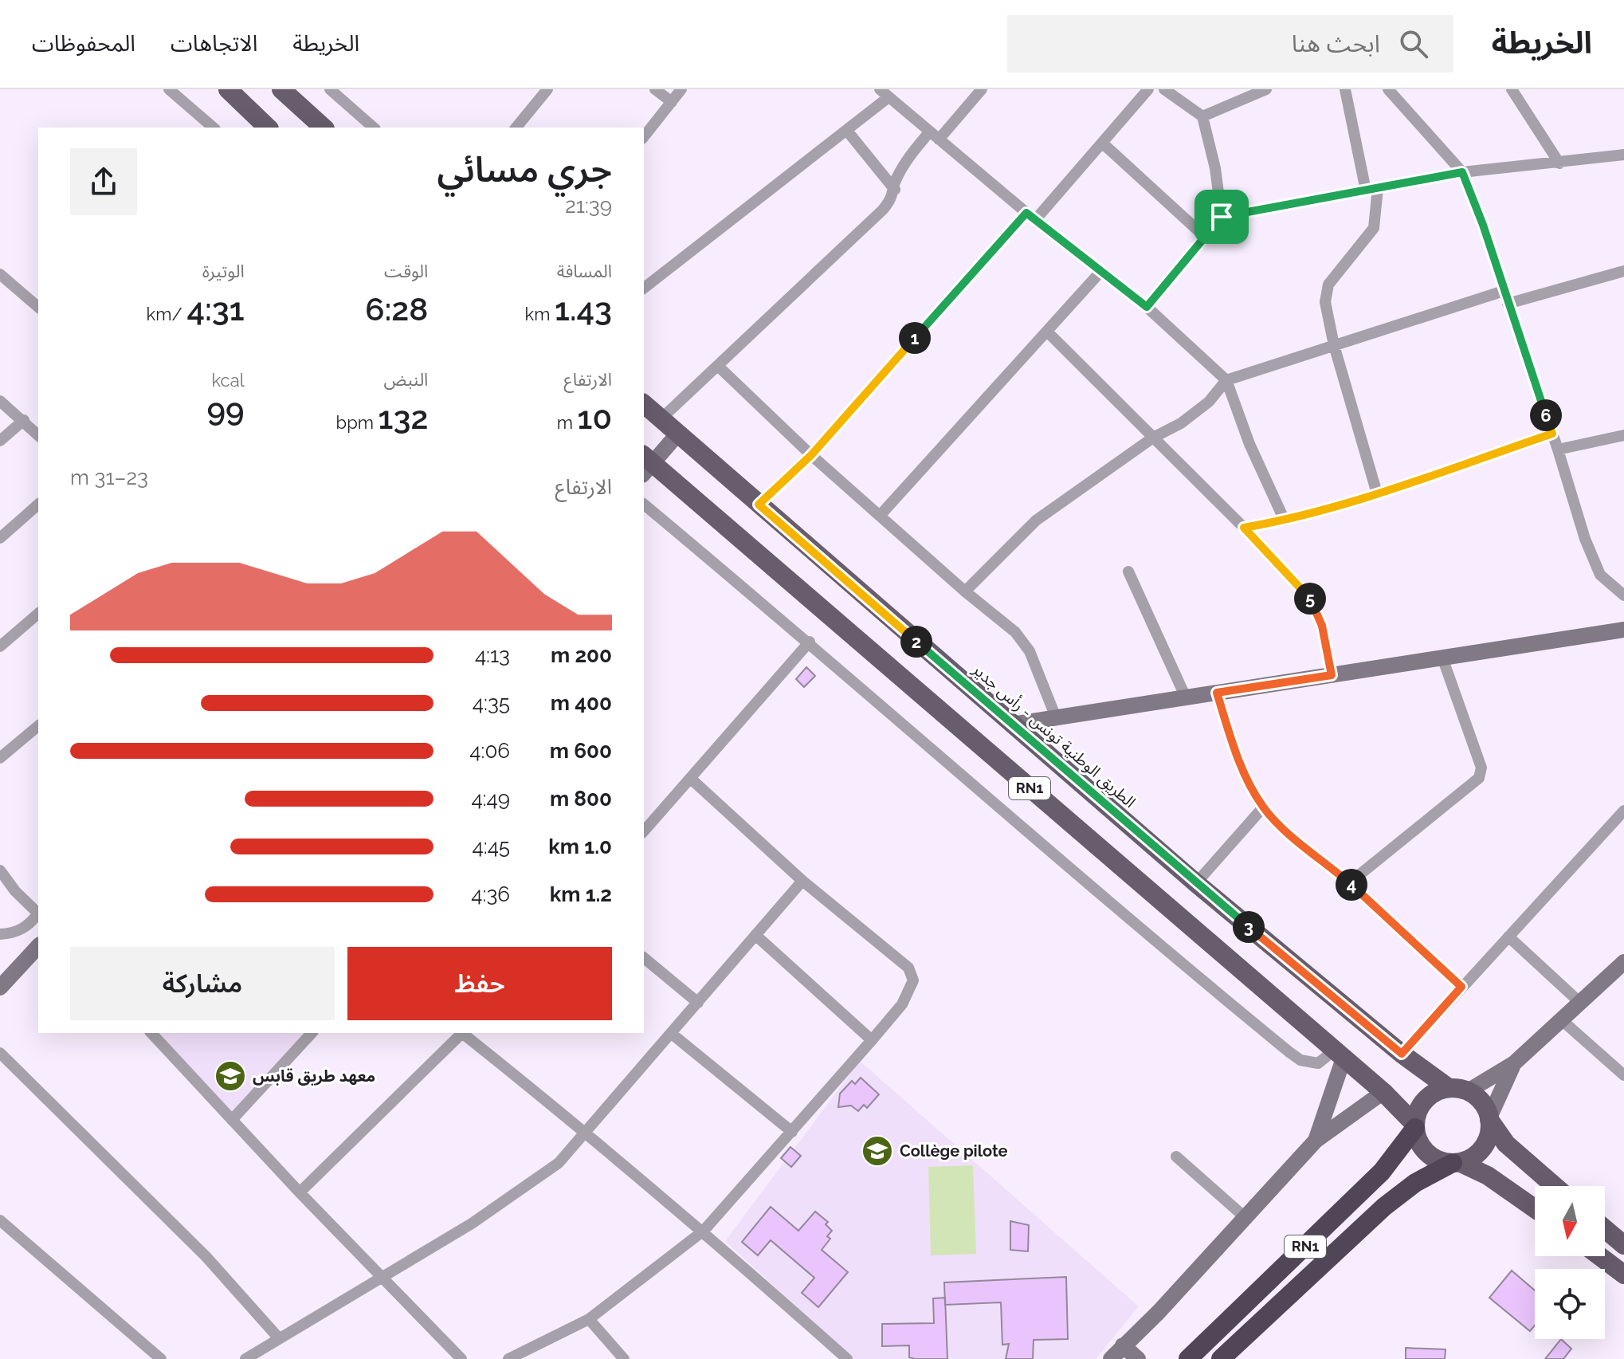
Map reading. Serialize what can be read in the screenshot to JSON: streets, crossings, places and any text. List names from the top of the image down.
{
  "streets": {
    "highway": ["RN1"],
    "main road": ["الطريق الوطنية تونس - رأس جدير"]
  },
  "crossings": [
    ["الطريق الوطنية تونس - رأس جدير", "RN1"]
  ],
  "places": {
    "school or university": ["معهد طريق قابس", "Collège pilote"]
  },
  "north": "bottom",
  "page": {
    "header": "الخريطة",
    "search": "ابحث هنا",
    "nav": ["الخريطة", "الاتجاهات", "المحفوظات"],
    "heading": ["جري مسائي", "21:39"],
    "stats": [
      ["المسافة", "1.43 km"],
      ["الوقت", "6:28"],
      ["الوتيرة", "4:31 /km"],
      ["الارتفاع", "10 m"],
      ["النبض", "132 bpm"],
      ["kcal", "99"]
    ],
    "pins": [
      "1",
      "6",
      "5",
      "2",
      "4",
      "3"
    ],
    "chart": ["الارتفاع", "23–31 m"],
    "list": [
      {
        "name": "200 m",
        "note": "4:13"
      },
      {
        "name": "400 m",
        "note": "4:35"
      },
      {
        "name": "600 m",
        "note": "4:06"
      },
      {
        "name": "800 m",
        "note": "4:49"
      },
      {
        "name": "1.0 km",
        "note": "4:45"
      },
      {
        "name": "1.2 km",
        "note": "4:36"
      }
    ],
    "buttons": ["حفظ", "مشاركة"]
  }
}
